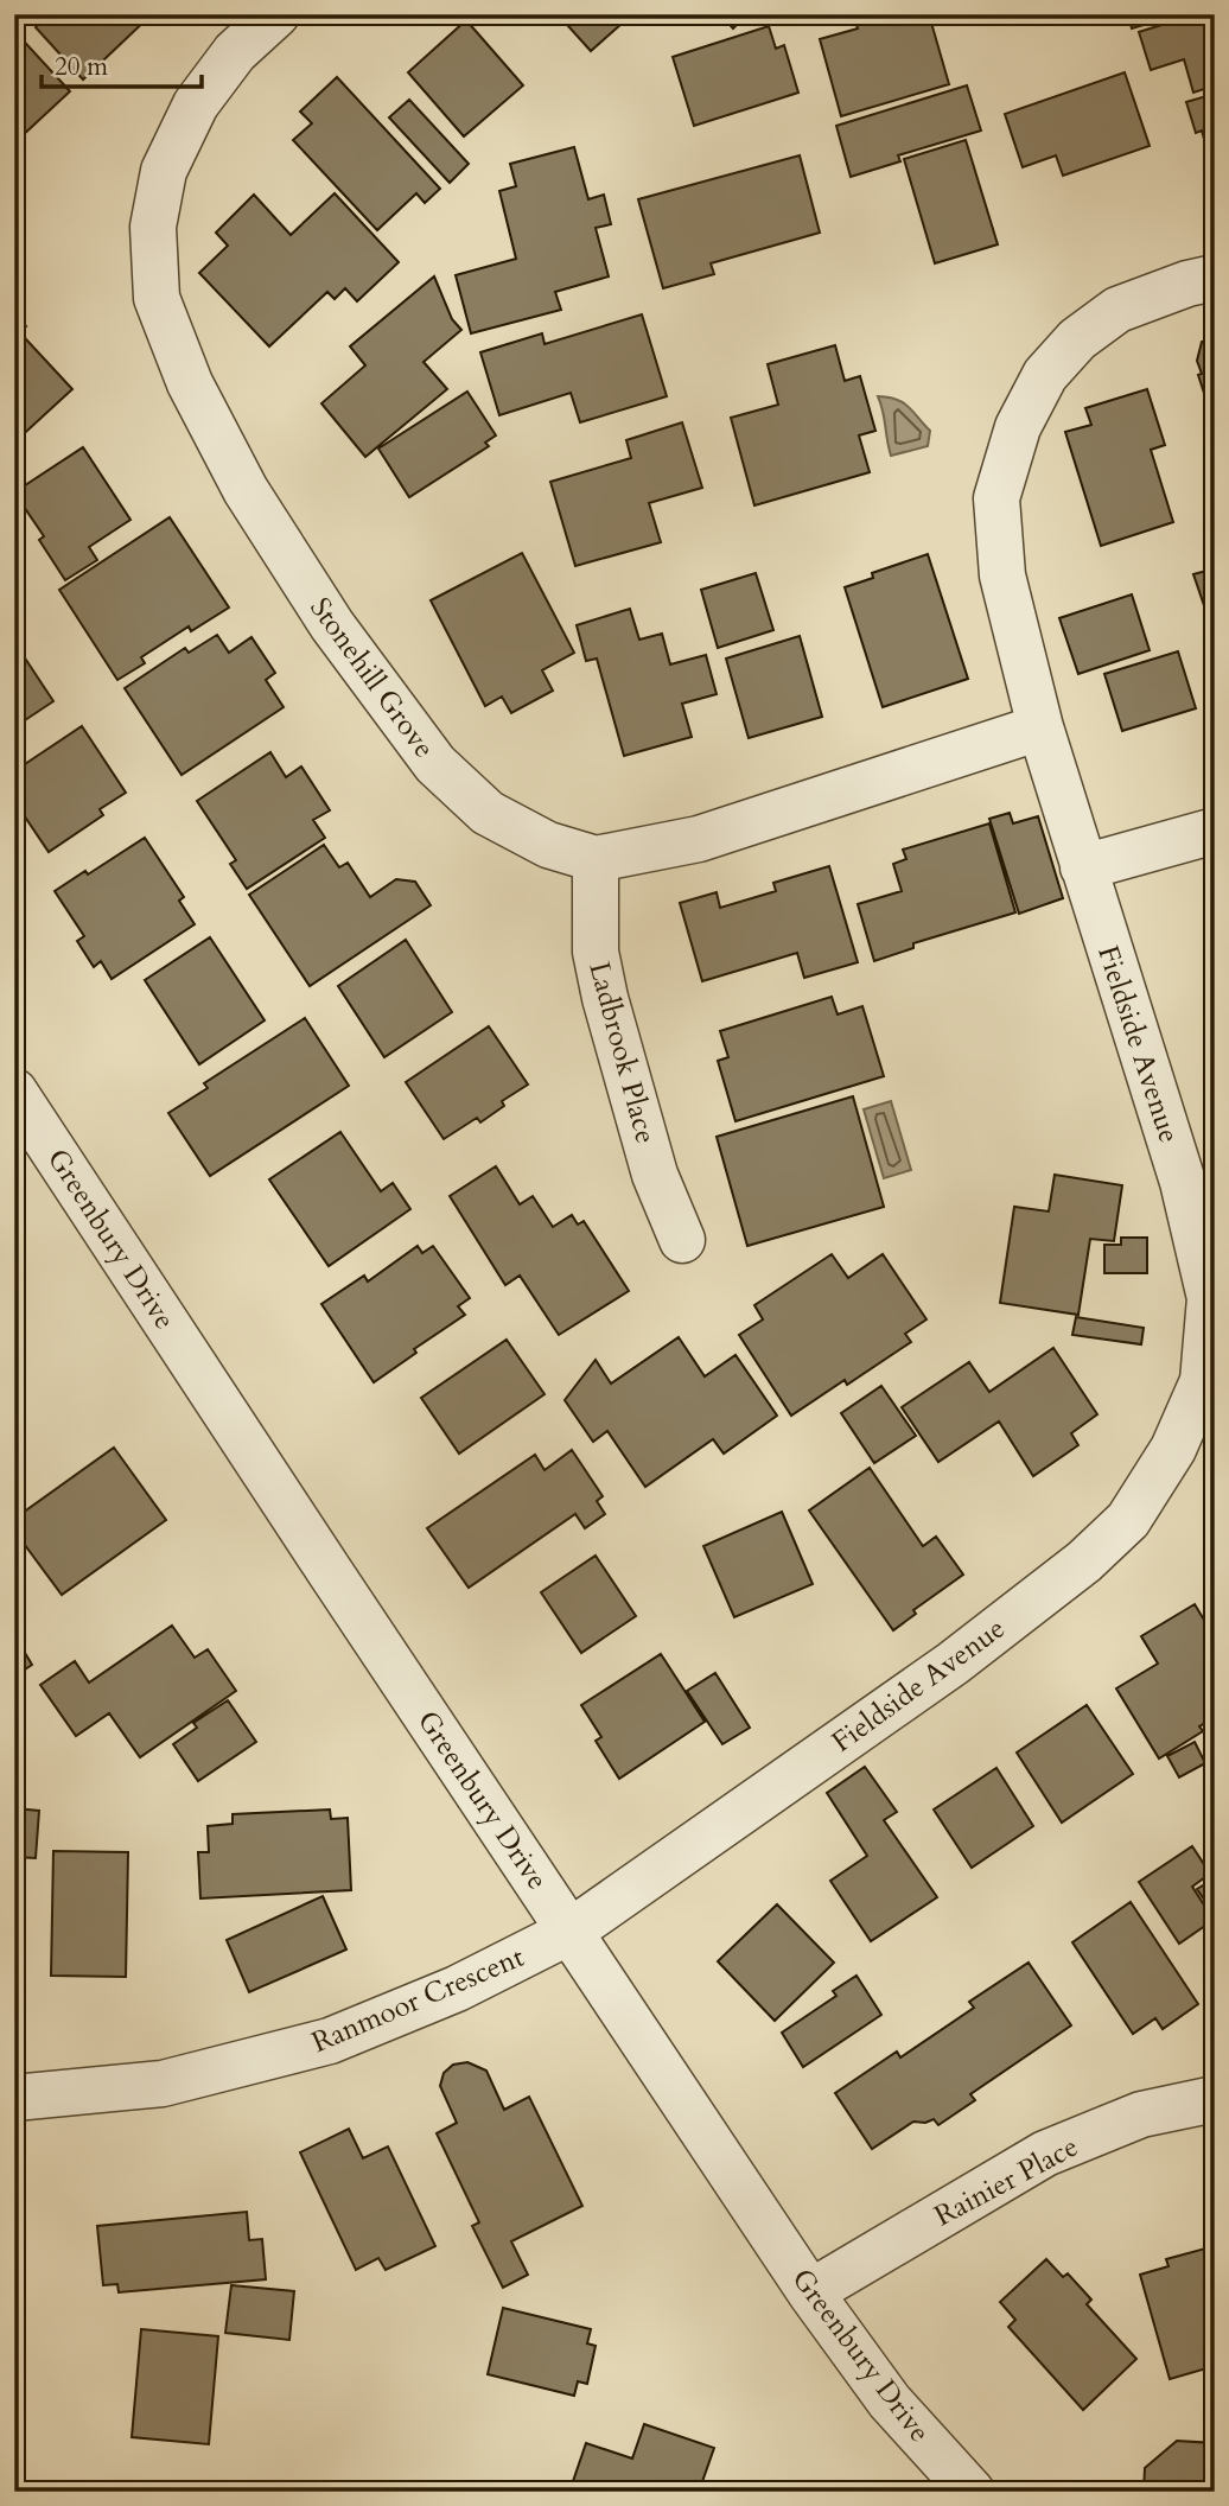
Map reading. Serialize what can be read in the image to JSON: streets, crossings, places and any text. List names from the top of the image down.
{
  "streets": {
    "street": [
      "Stonehill Grove",
      "Fieldside Avenue",
      "Ladbrook Place",
      "Greenbury Drive",
      "Ranmoor Crescent",
      "Rainier Place"
    ]
  },
  "crossings": [
    ["Stonehill Grove", "Fieldside Avenue"],
    ["Stonehill Grove", "Ladbrook Place"],
    ["Fieldside Avenue", "Greenbury Drive"],
    ["Fieldside Avenue", "Ranmoor Crescent"],
    ["Greenbury Drive", "Ranmoor Crescent"],
    ["Greenbury Drive", "Rainier Place"]
  ],
  "scale_bar": "20 m"
}
